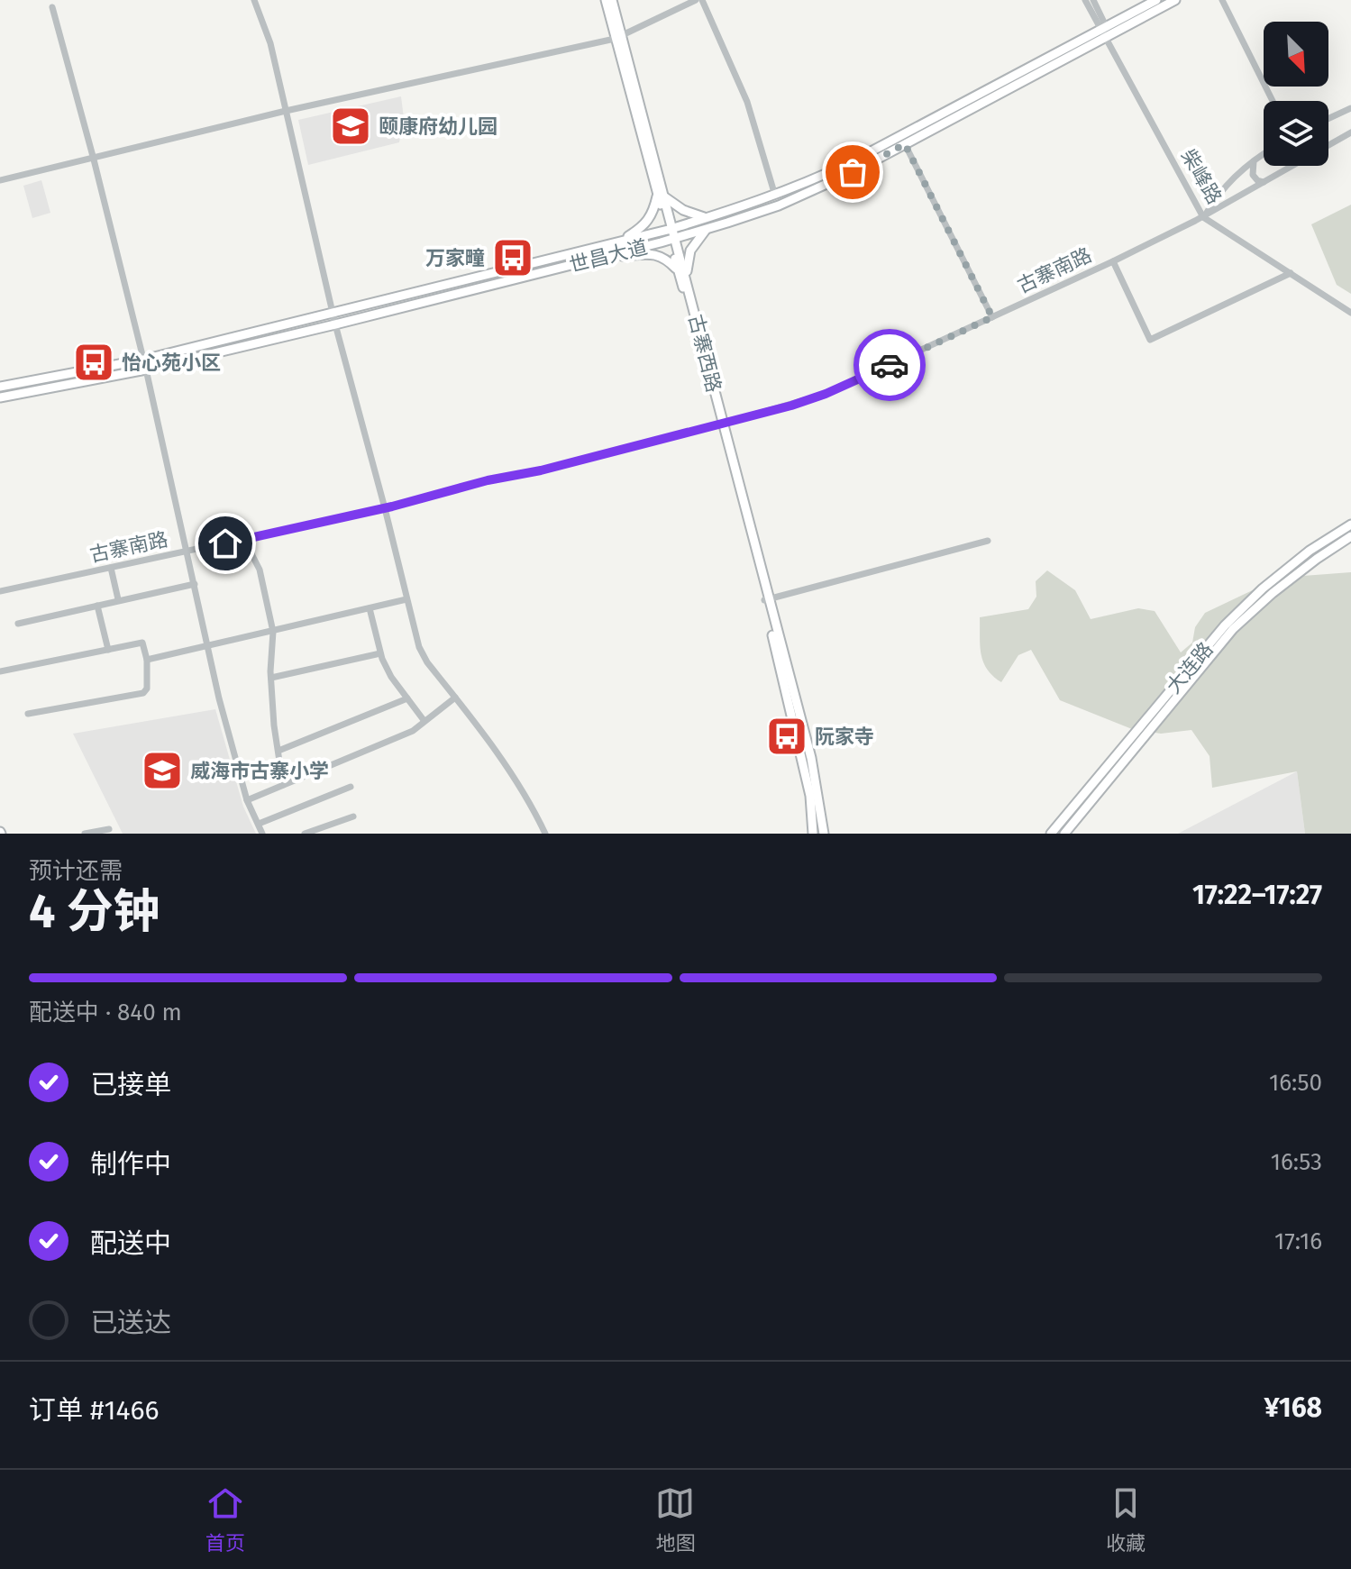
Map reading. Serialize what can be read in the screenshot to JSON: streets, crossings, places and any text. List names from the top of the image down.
{
  "streets": {
    "main road": ["世昌大道", "古寨西路", "大连路"],
    "street": ["柴峰路", "古寨南路"]
  },
  "crossings": [
    ["柴峰路", "世昌大道"],
    ["柴峰路", "古寨南路"],
    ["世昌大道", "古寨西路"],
    ["古寨南路", "古寨西路"]
  ],
  "places": {
    "school or university": ["颐康府幼儿园", "威海市古寨小学"],
    "bus stop": ["万家疃", "怡心苑小区", "阮家寺"]
  },
  "north": "bottom right",
  "page": {
    "heading": ["4 分钟", "预计还需", "17:22–17:27"],
    "panel": ["订单 #1466", "¥168"],
    "bar": "配送中 · 840 m",
    "list": [
      ["已接单", "16:50"],
      ["制作中", "16:53"],
      ["配送中", "17:16"],
      "已送达"
    ],
    "tabs": ["首页", "地图", "收藏"]
  }
}
